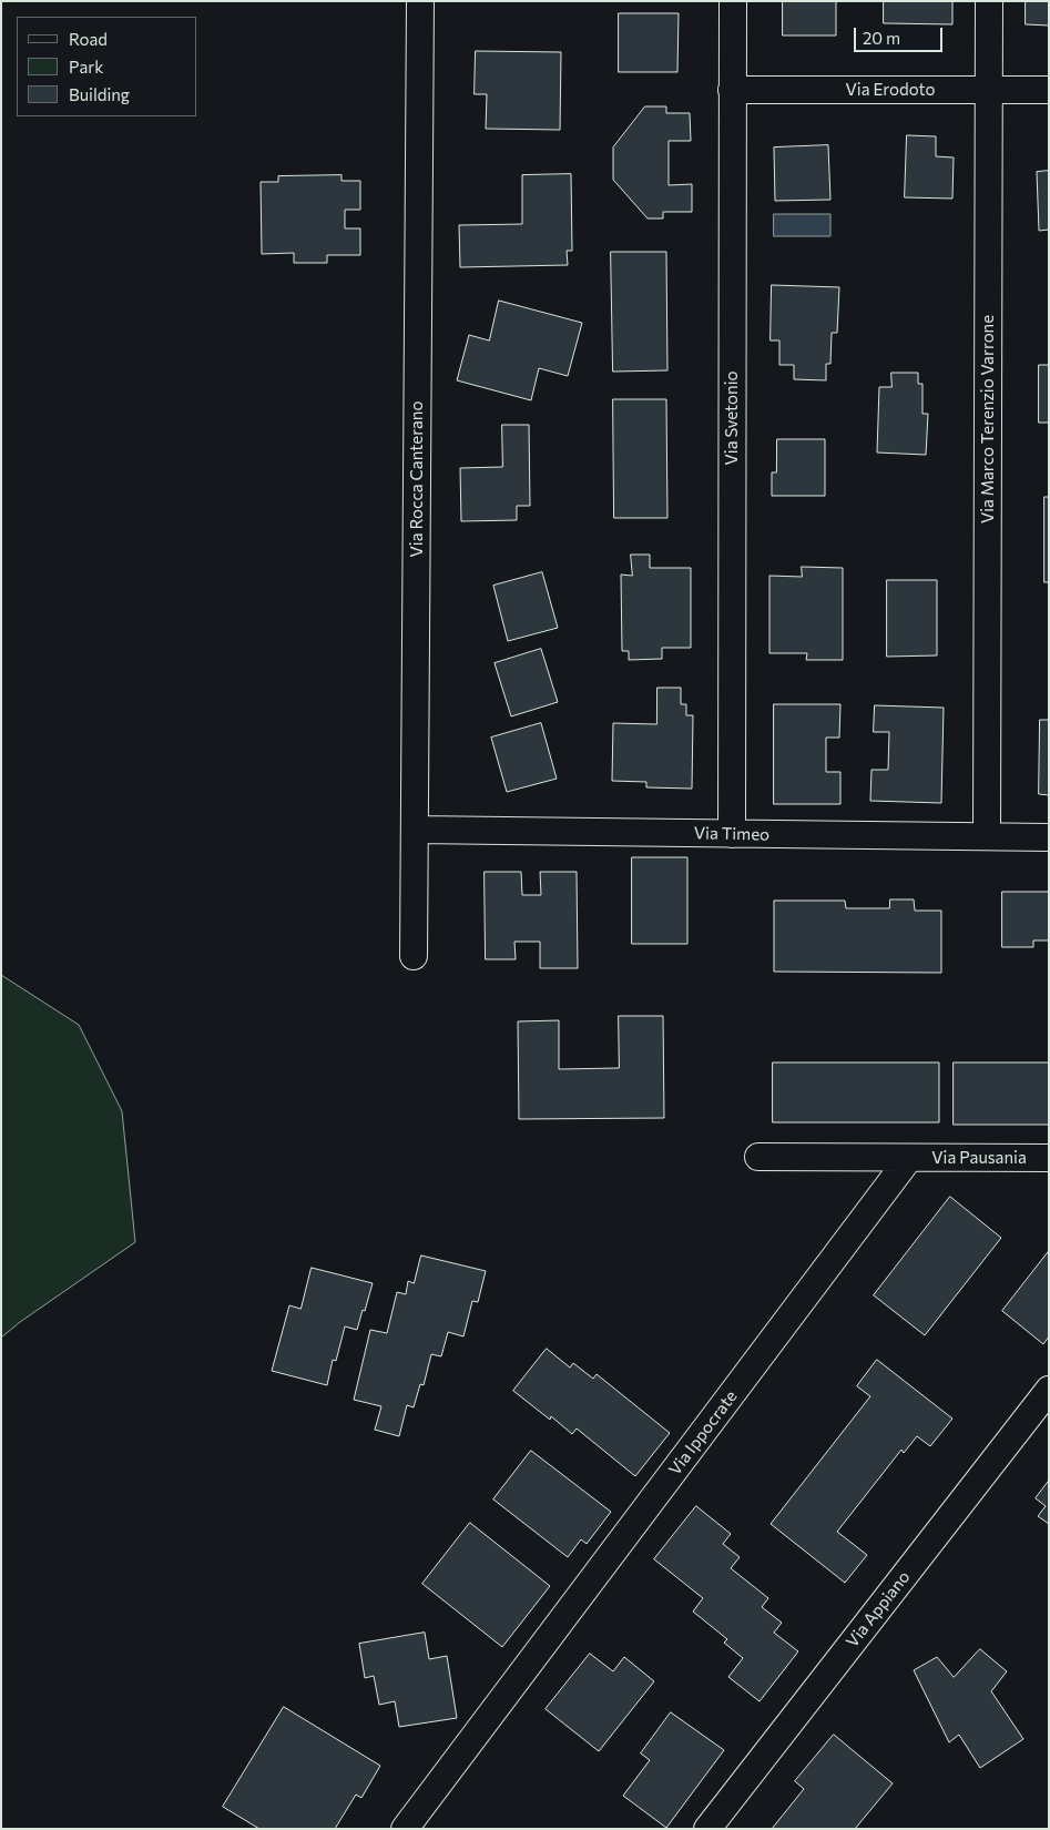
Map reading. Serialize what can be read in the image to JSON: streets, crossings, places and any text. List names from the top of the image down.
{
  "streets": {
    "street": [
      "Via Erodoto",
      "Via Svetonio",
      "Via Marco Terenzio Varrone",
      "Via Rocca Canterano",
      "Via Timeo",
      "Via Pausania",
      "Via Ippocrate",
      "Via Appiano"
    ]
  },
  "crossings": [
    ["Via Erodoto", "Via Svetonio"],
    ["Via Erodoto", "Via Marco Terenzio Varrone"],
    ["Via Svetonio", "Via Timeo"],
    ["Via Marco Terenzio Varrone", "Via Timeo"],
    ["Via Rocca Canterano", "Via Timeo"],
    ["Via Pausania", "Via Ippocrate"]
  ],
  "legend": ["Road", "Park", "Building"],
  "scale_bar": "20 m"
}
